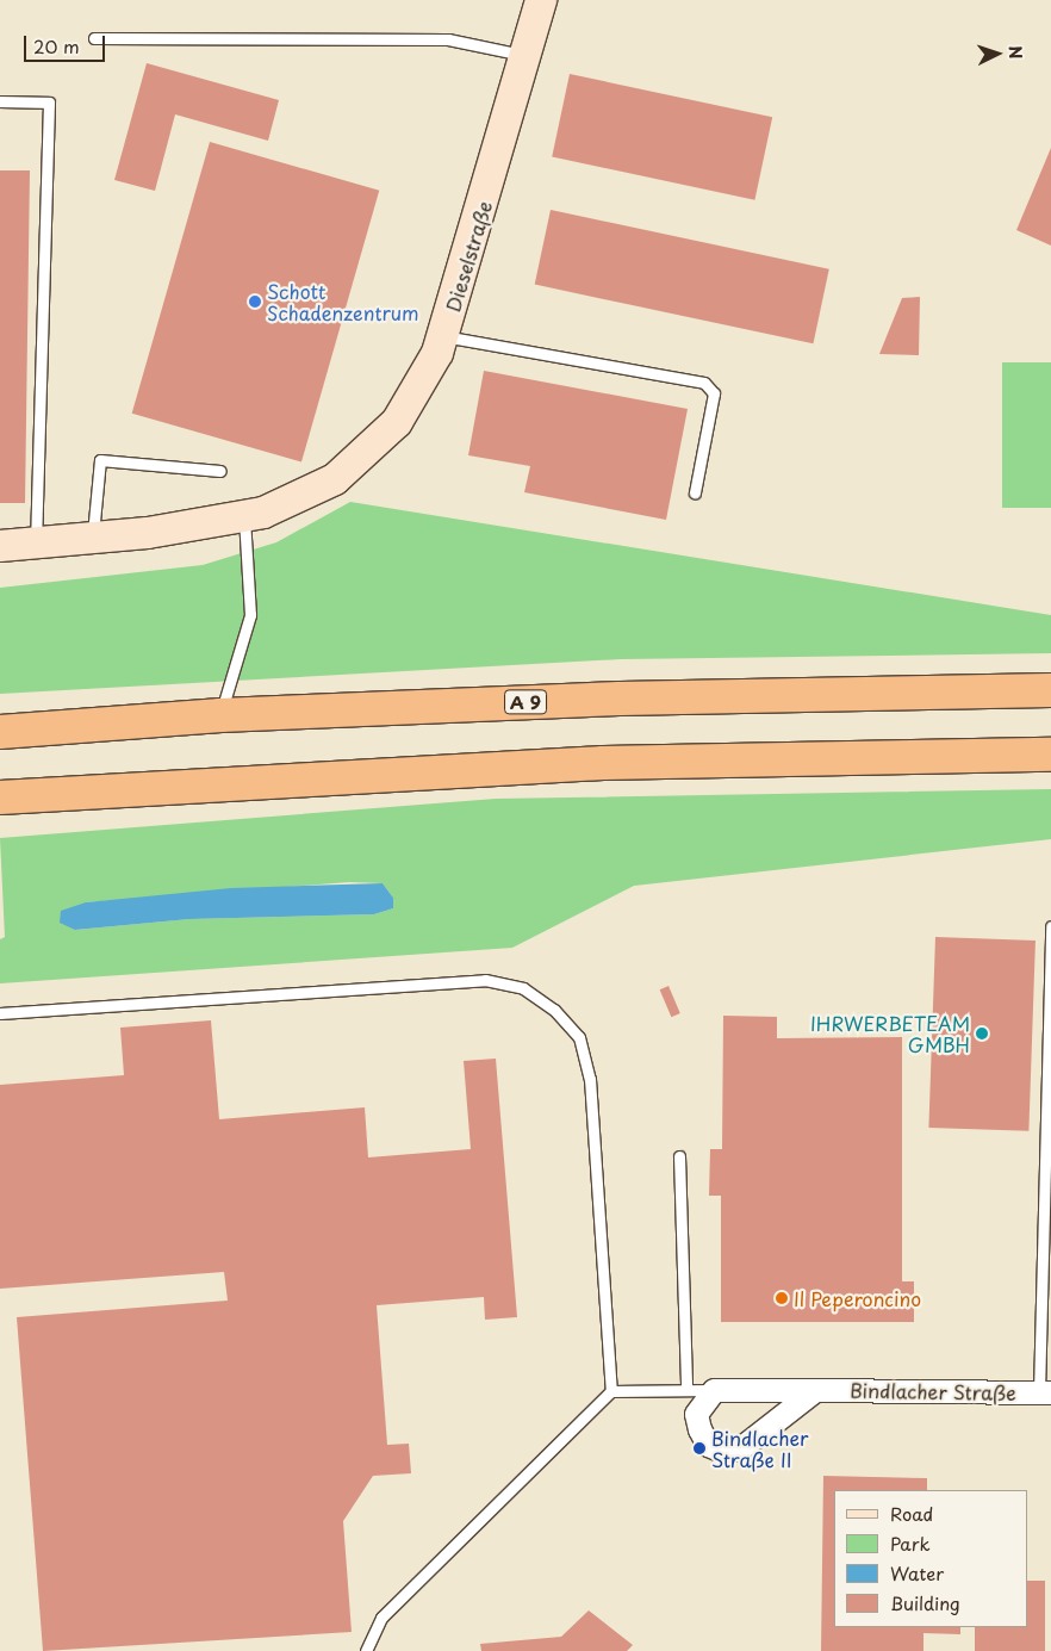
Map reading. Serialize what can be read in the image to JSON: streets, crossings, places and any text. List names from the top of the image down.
{
  "streets": {
    "highway": ["A 9"],
    "street": ["Dieselstraße", "Bindlacher Straße"]
  },
  "places": [
    "Schott Schadenzentrum",
    "IHRWERBETEAM GMBH",
    "Il Peperoncino",
    "Bindlacher Straße II"
  ],
  "legend": [
    "Road",
    "Park",
    "Water",
    "Building"
  ],
  "scale_bar": "20 m",
  "north": "right"
}
